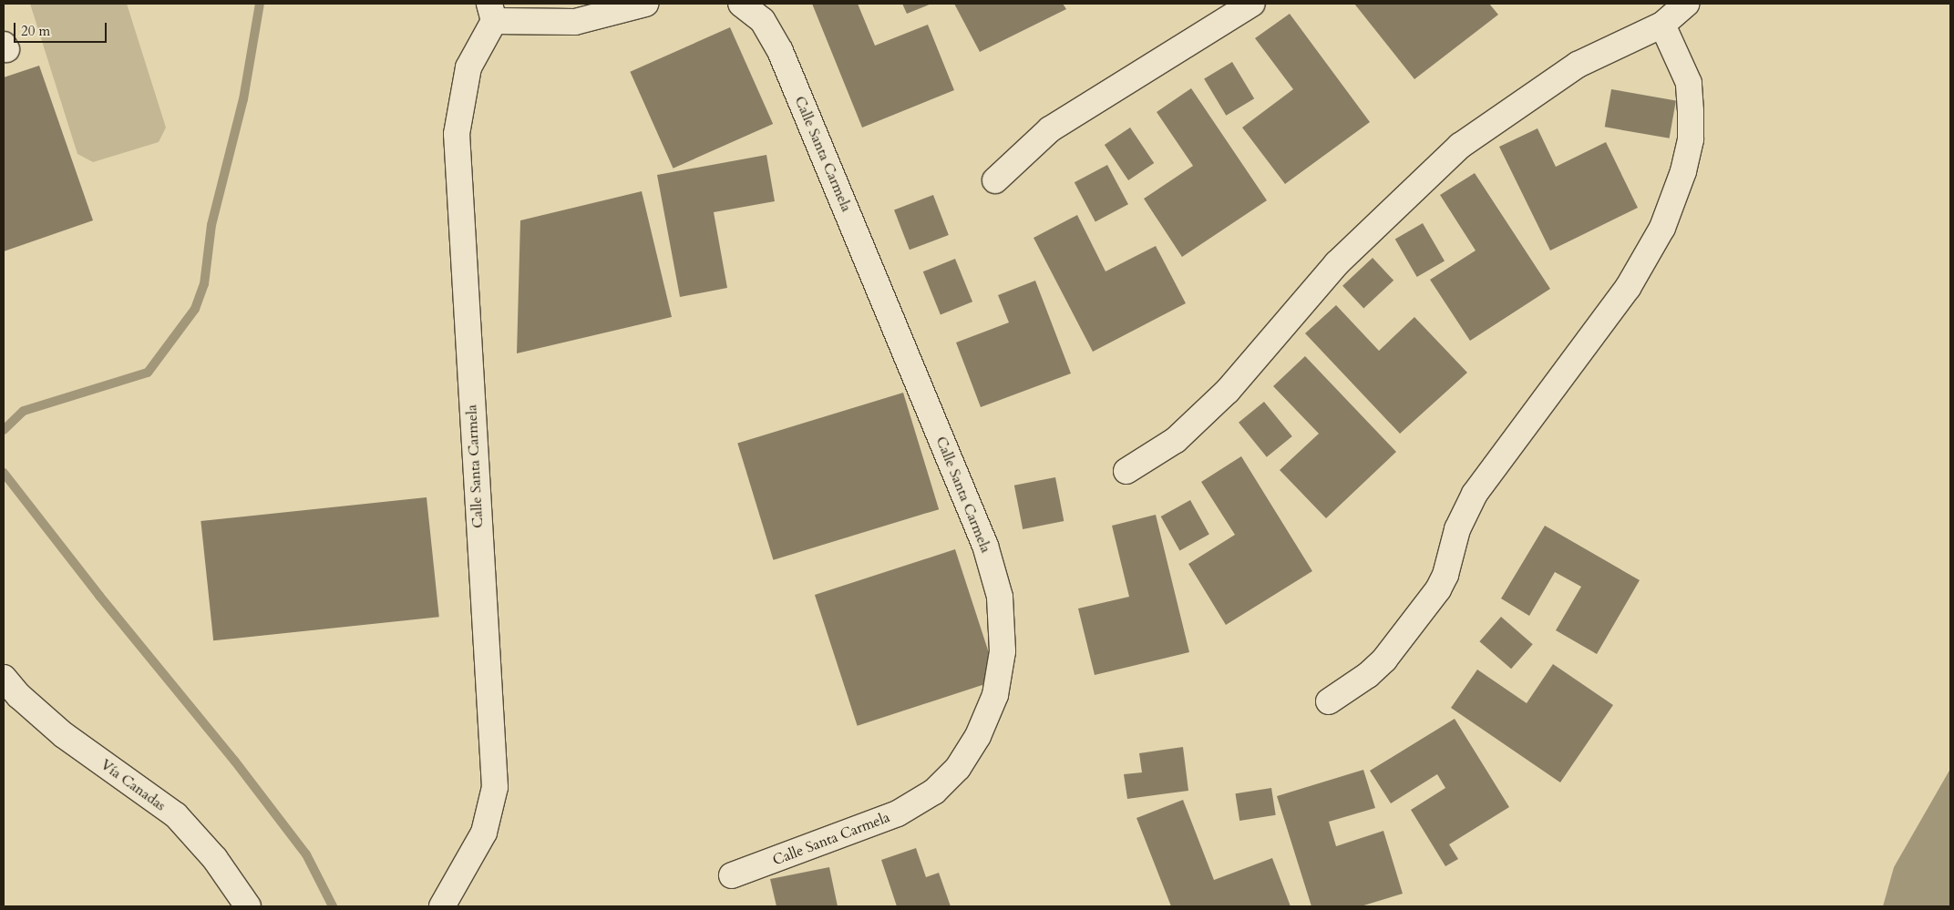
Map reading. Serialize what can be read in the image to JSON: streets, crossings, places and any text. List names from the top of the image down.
{
  "streets": {
    "street": ["Calle Santa Carmela", "Vía Canadas"]
  },
  "scale_bar": "20 m"
}
